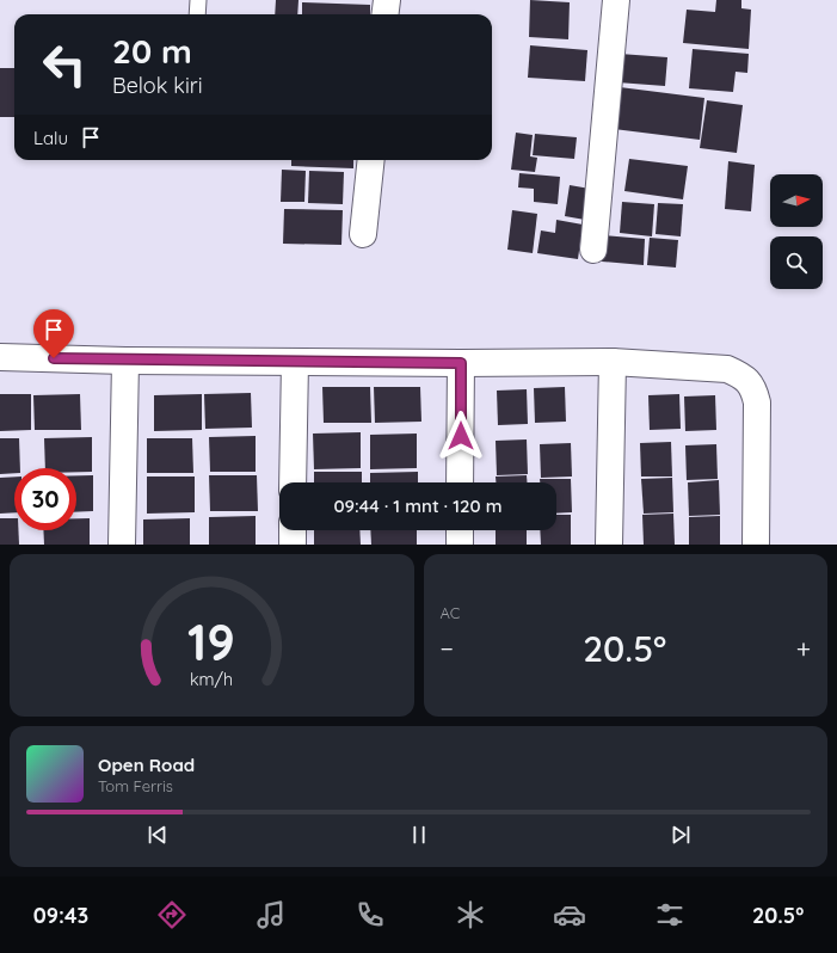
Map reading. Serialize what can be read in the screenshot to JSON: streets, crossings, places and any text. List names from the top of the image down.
{
  "north": "right",
  "page": {
    "turn": ["20 m", "Belok kiri"],
    "then": "Lalu",
    "limit": "30",
    "trip": "09:44 · 1 mnt · 120 m",
    "tile": "AC",
    "heat": ["−", "20.5°", "+"],
    "song": ["Open Road", "Tom Ferris"],
    "tabs": ["09:43", "20.5°"],
    "gauge": ["19", "km/h"]
  }
}
